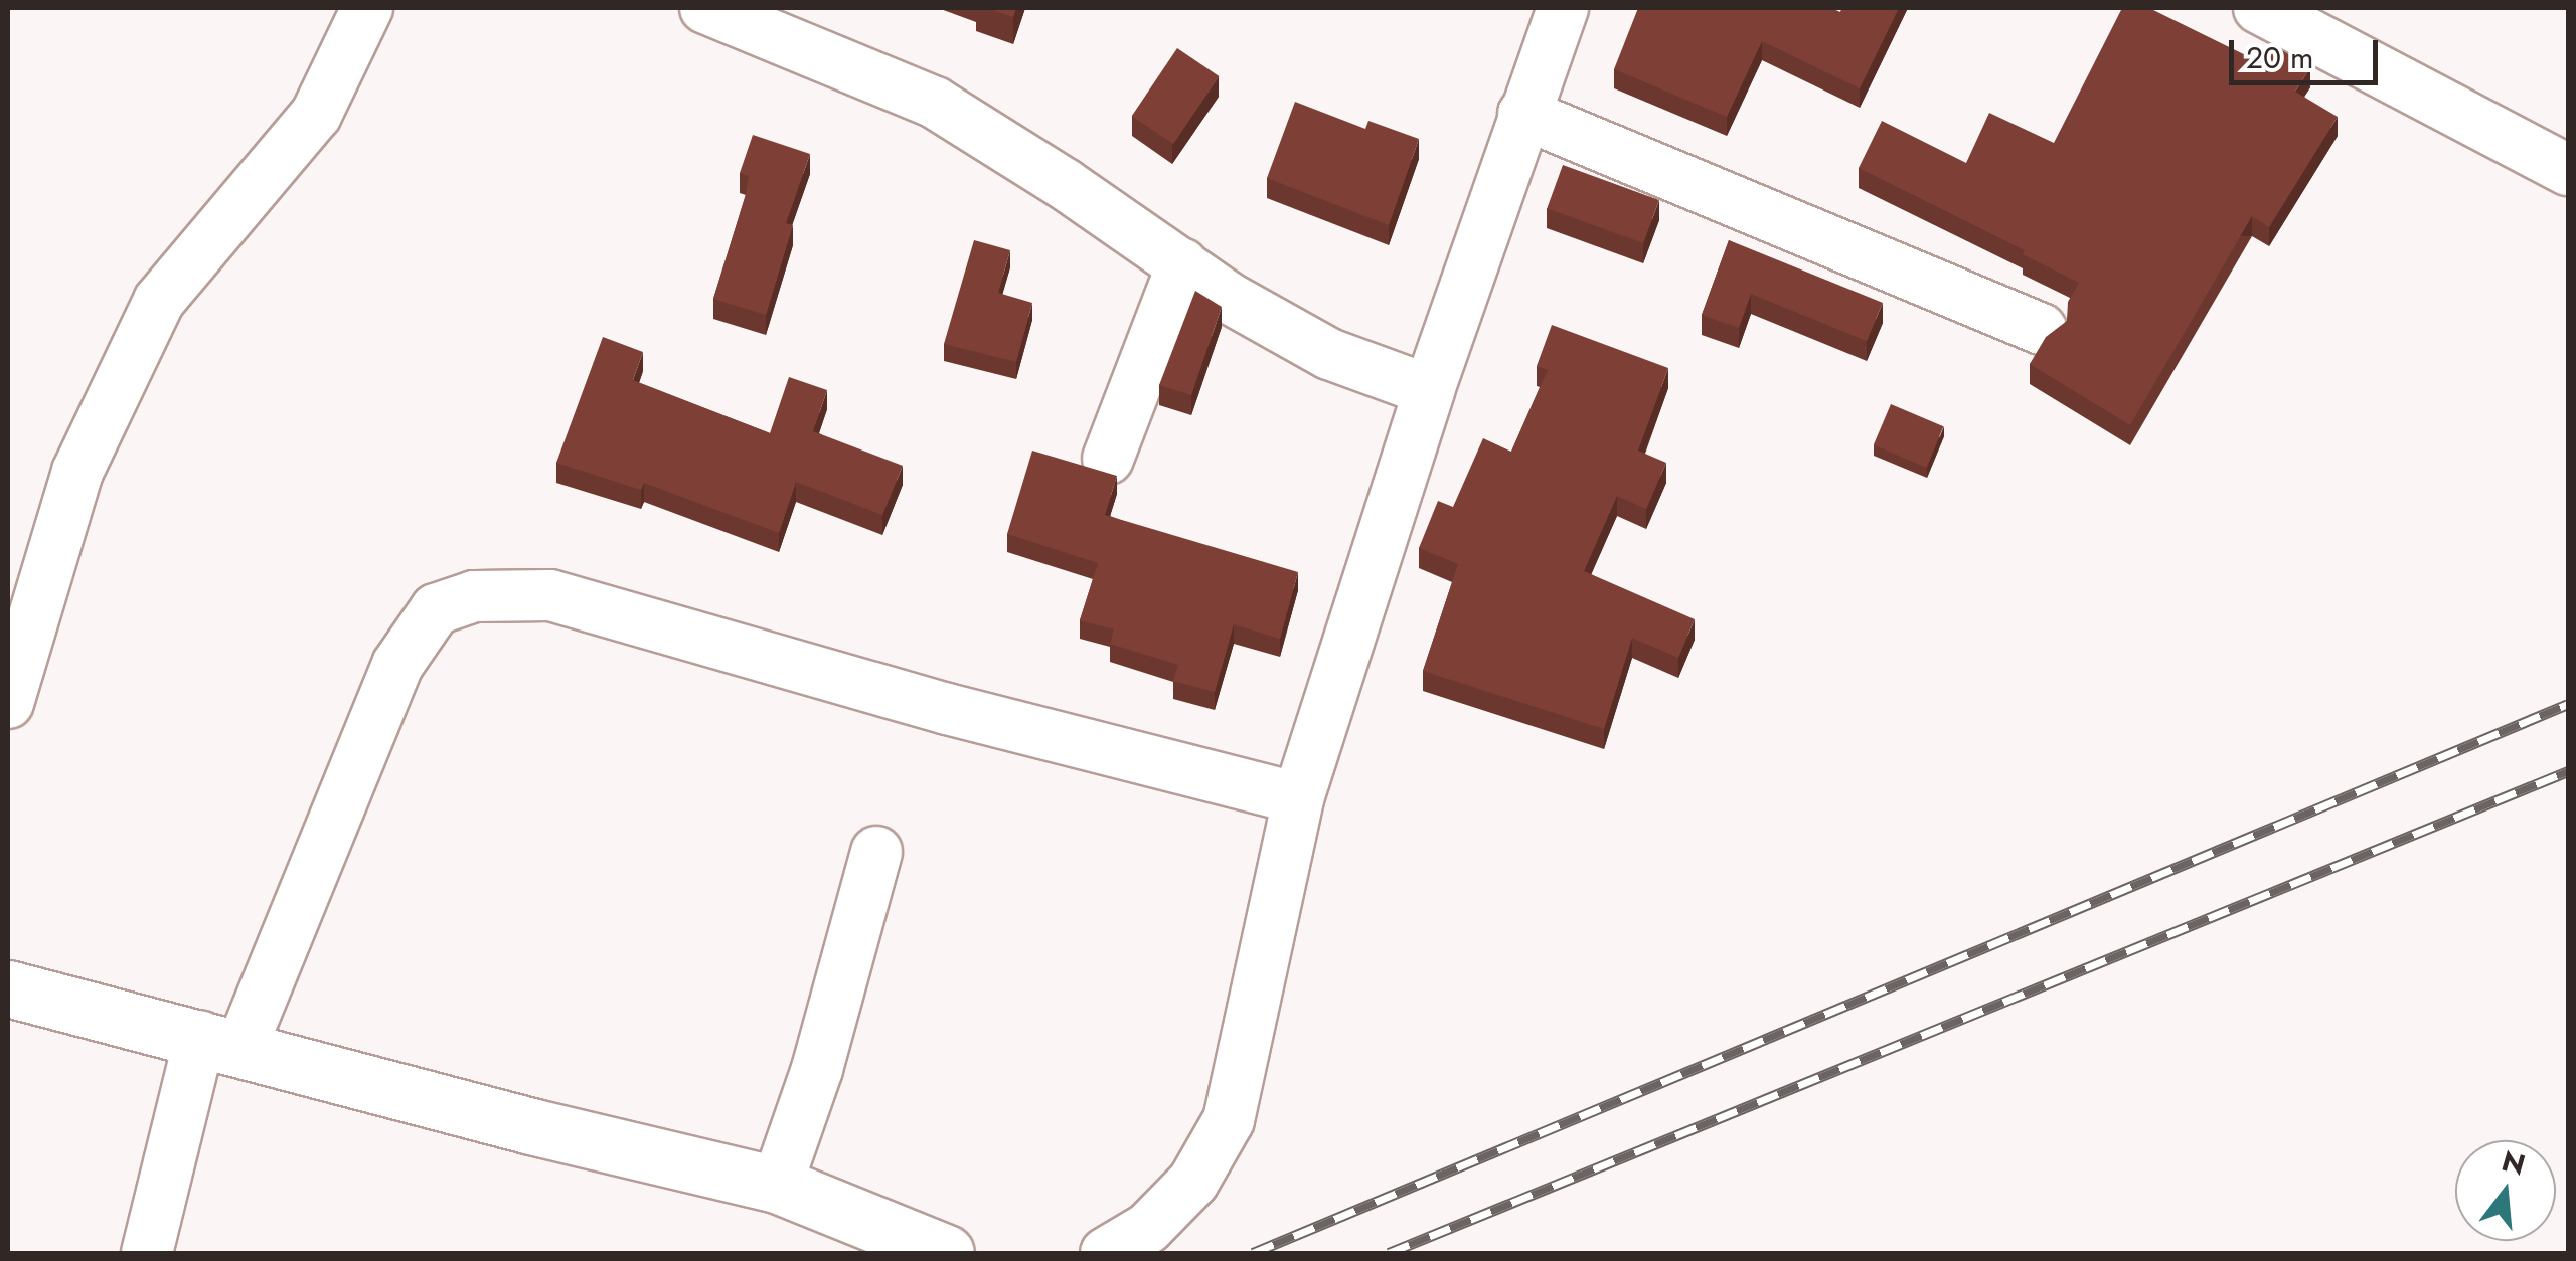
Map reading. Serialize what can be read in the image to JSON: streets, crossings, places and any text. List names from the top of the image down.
{
  "scale_bar": "20 m",
  "north": "top"
}
